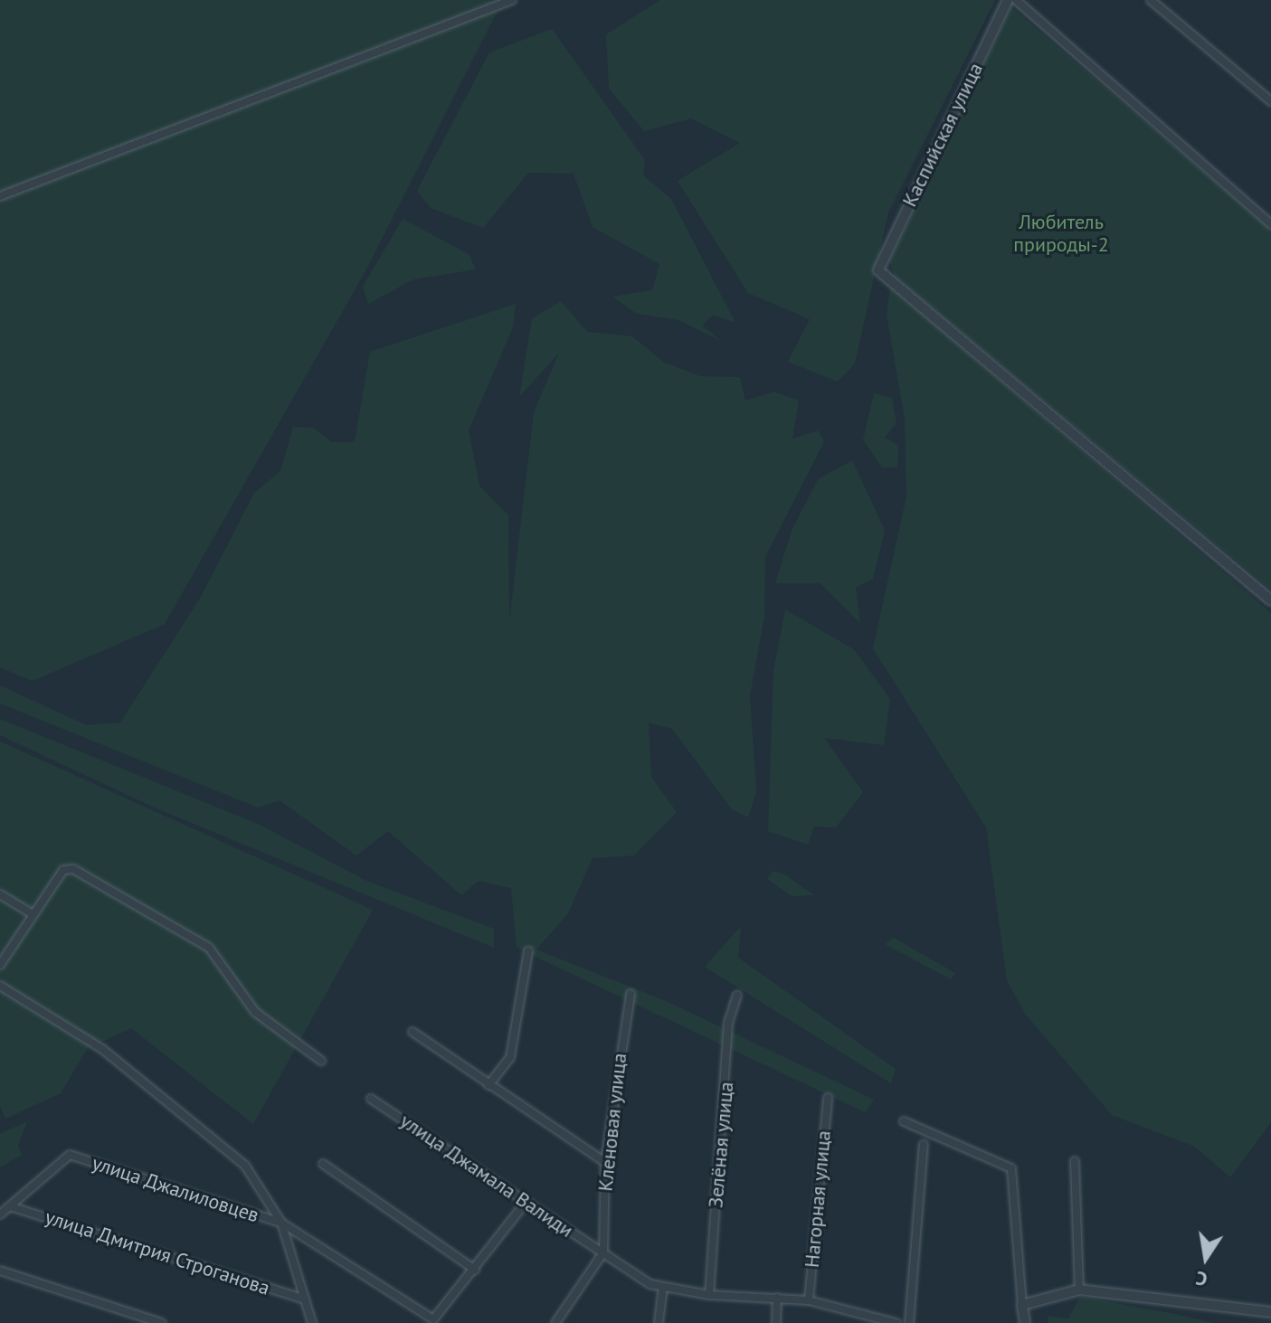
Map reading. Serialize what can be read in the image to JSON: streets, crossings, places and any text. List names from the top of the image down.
{
  "streets": {
    "street": [
      "Каспийская улица",
      "Кленовая улица",
      "Зелёная улица",
      "улица Джамала Валиди",
      "улица Джалиловцев",
      "Нагорная улица",
      "улица Дмитрия Строганова"
    ]
  },
  "crossings": [
    ["Кленовая улица", "улица Джамала Валиди"],
    ["улица Джалиловцев", "улица Дмитрия Строганова"]
  ],
  "parks": ["Любитель природы-2"],
  "north": "bottom"
}
